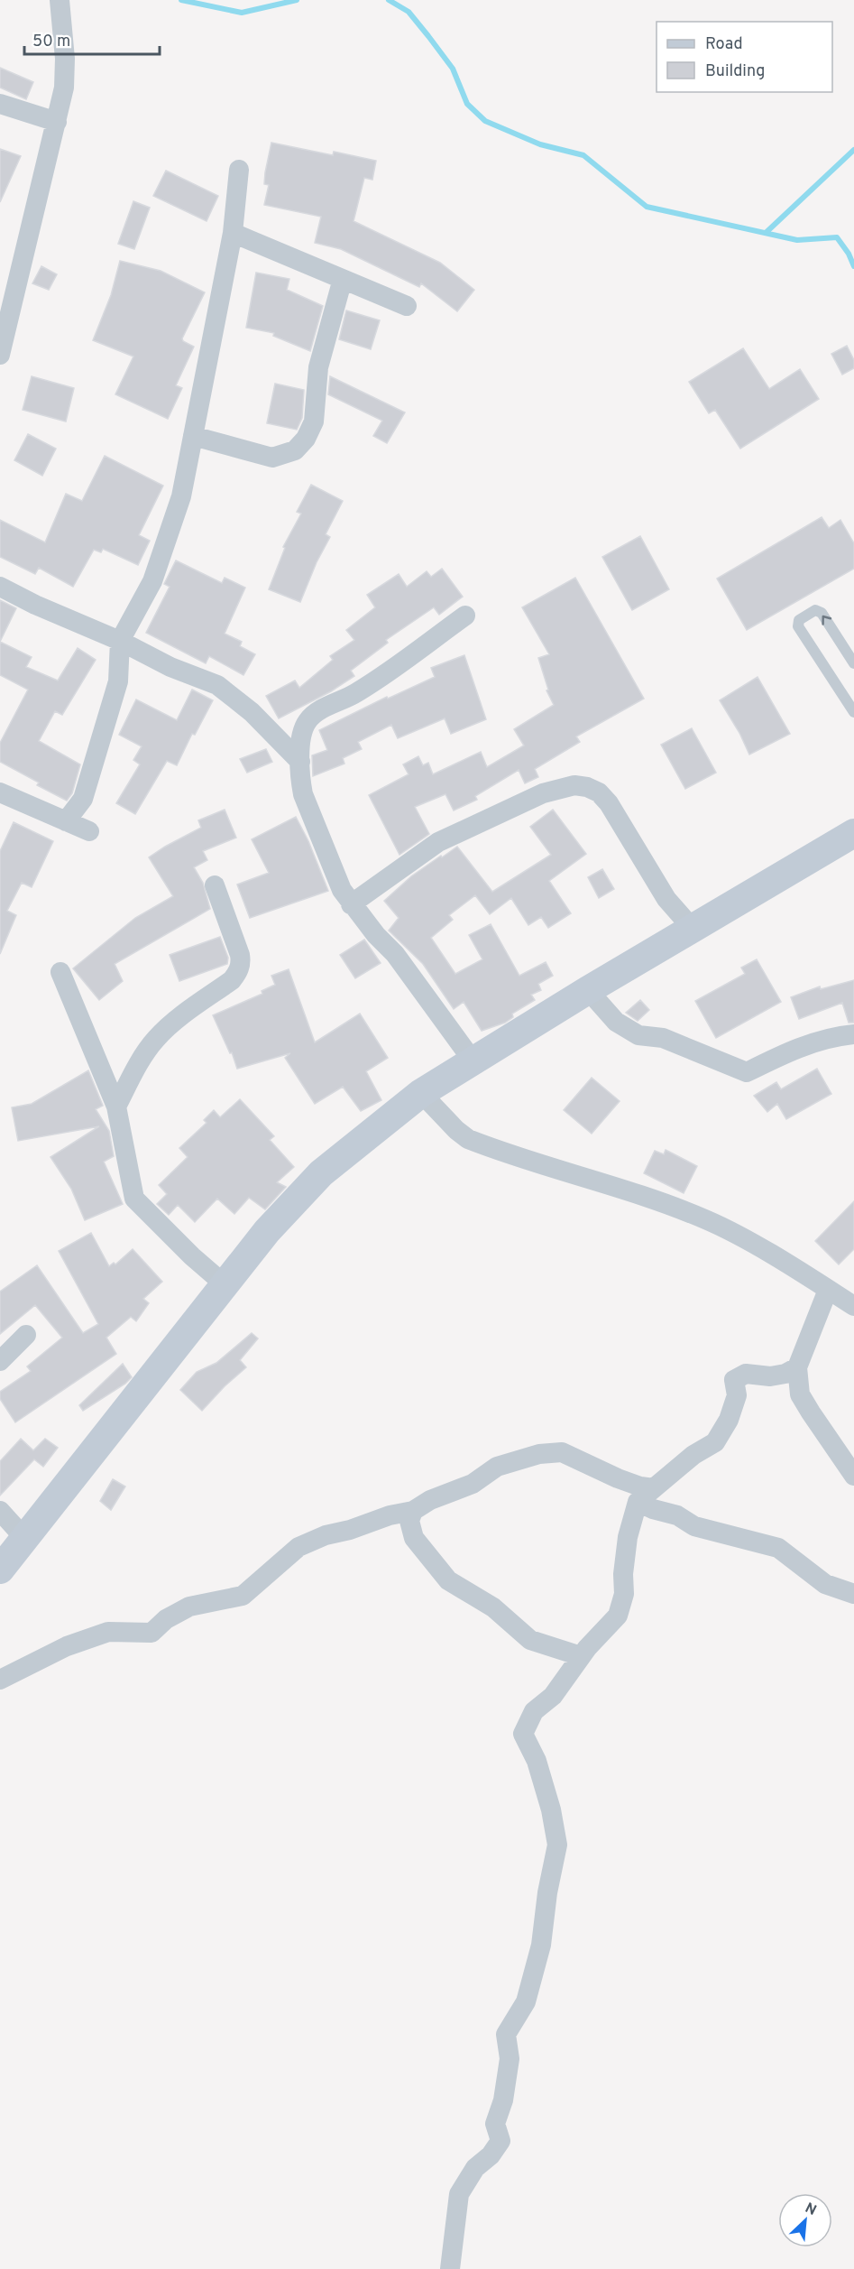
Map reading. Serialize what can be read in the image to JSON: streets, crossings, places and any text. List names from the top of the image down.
{
  "legend": ["Road", "Building"],
  "scale_bar": "50 m",
  "north": "top right"
}
